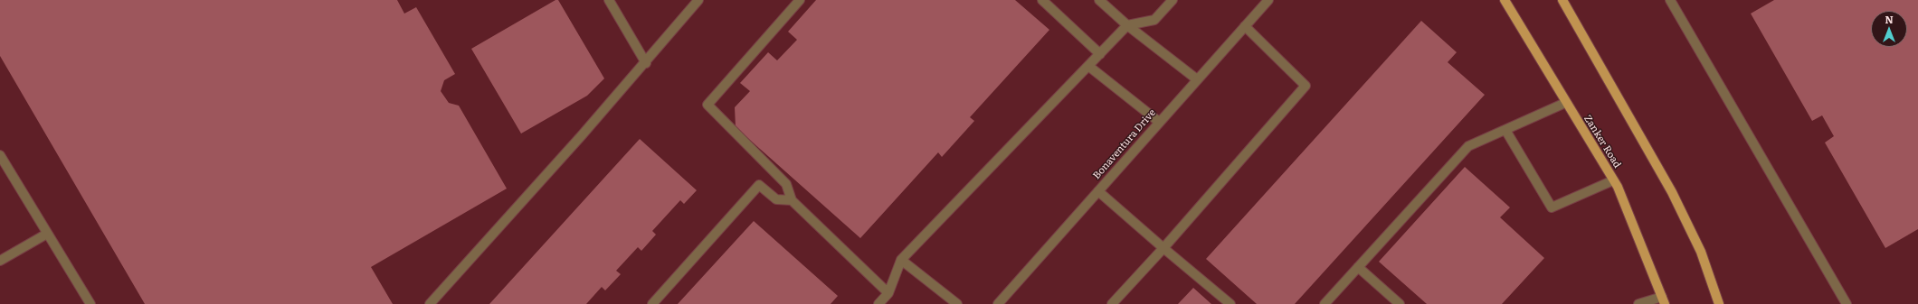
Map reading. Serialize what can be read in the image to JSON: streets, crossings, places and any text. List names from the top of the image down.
{
  "streets": {
    "main road": ["Zanker Road"],
    "street": ["Bonaventura Drive"]
  },
  "north": "top"
}
